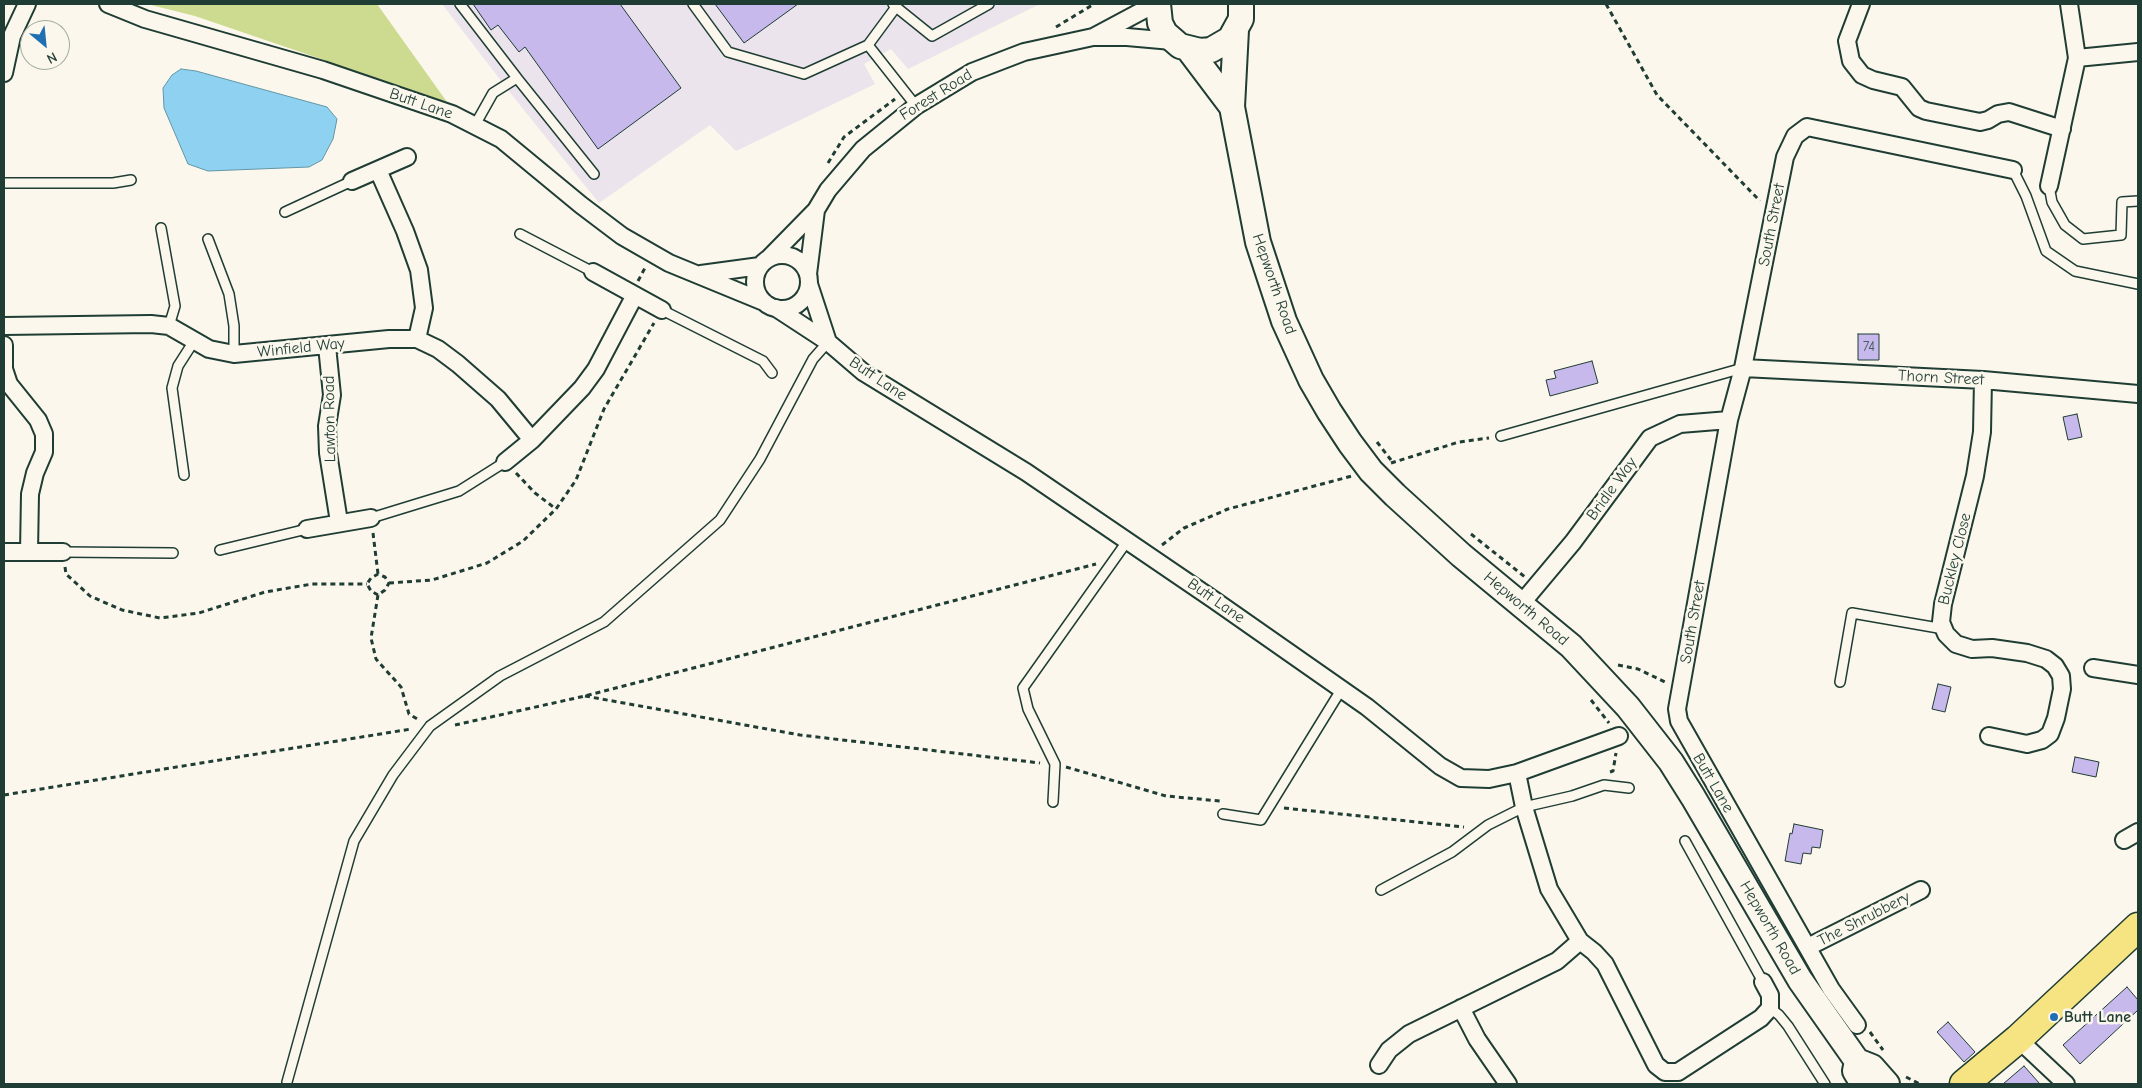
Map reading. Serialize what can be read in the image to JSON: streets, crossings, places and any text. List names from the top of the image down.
{
  "streets": {
    "street": [
      "Forest Road",
      "Butt Lane",
      "South Street",
      "Hepworth Road",
      "Winfield Way",
      "Thorn Street",
      "Lawton Road",
      "Bridle Way",
      "Buckley Close",
      "The Shrubbery"
    ]
  },
  "crossings": [
    ["Forest Road", "Butt Lane"],
    ["Forest Road", "Hepworth Road"],
    ["Butt Lane", "South Street"],
    ["Butt Lane", "The Shrubbery"],
    ["South Street", "Thorn Street"],
    ["South Street", "Bridle Way"],
    ["Hepworth Road", "Bridle Way"],
    ["Winfield Way", "Lawton Road"],
    ["Thorn Street", "Buckley Close"]
  ],
  "places": ["Butt Lane"],
  "house_numbers": ["74"],
  "north": "bottom right"
}
